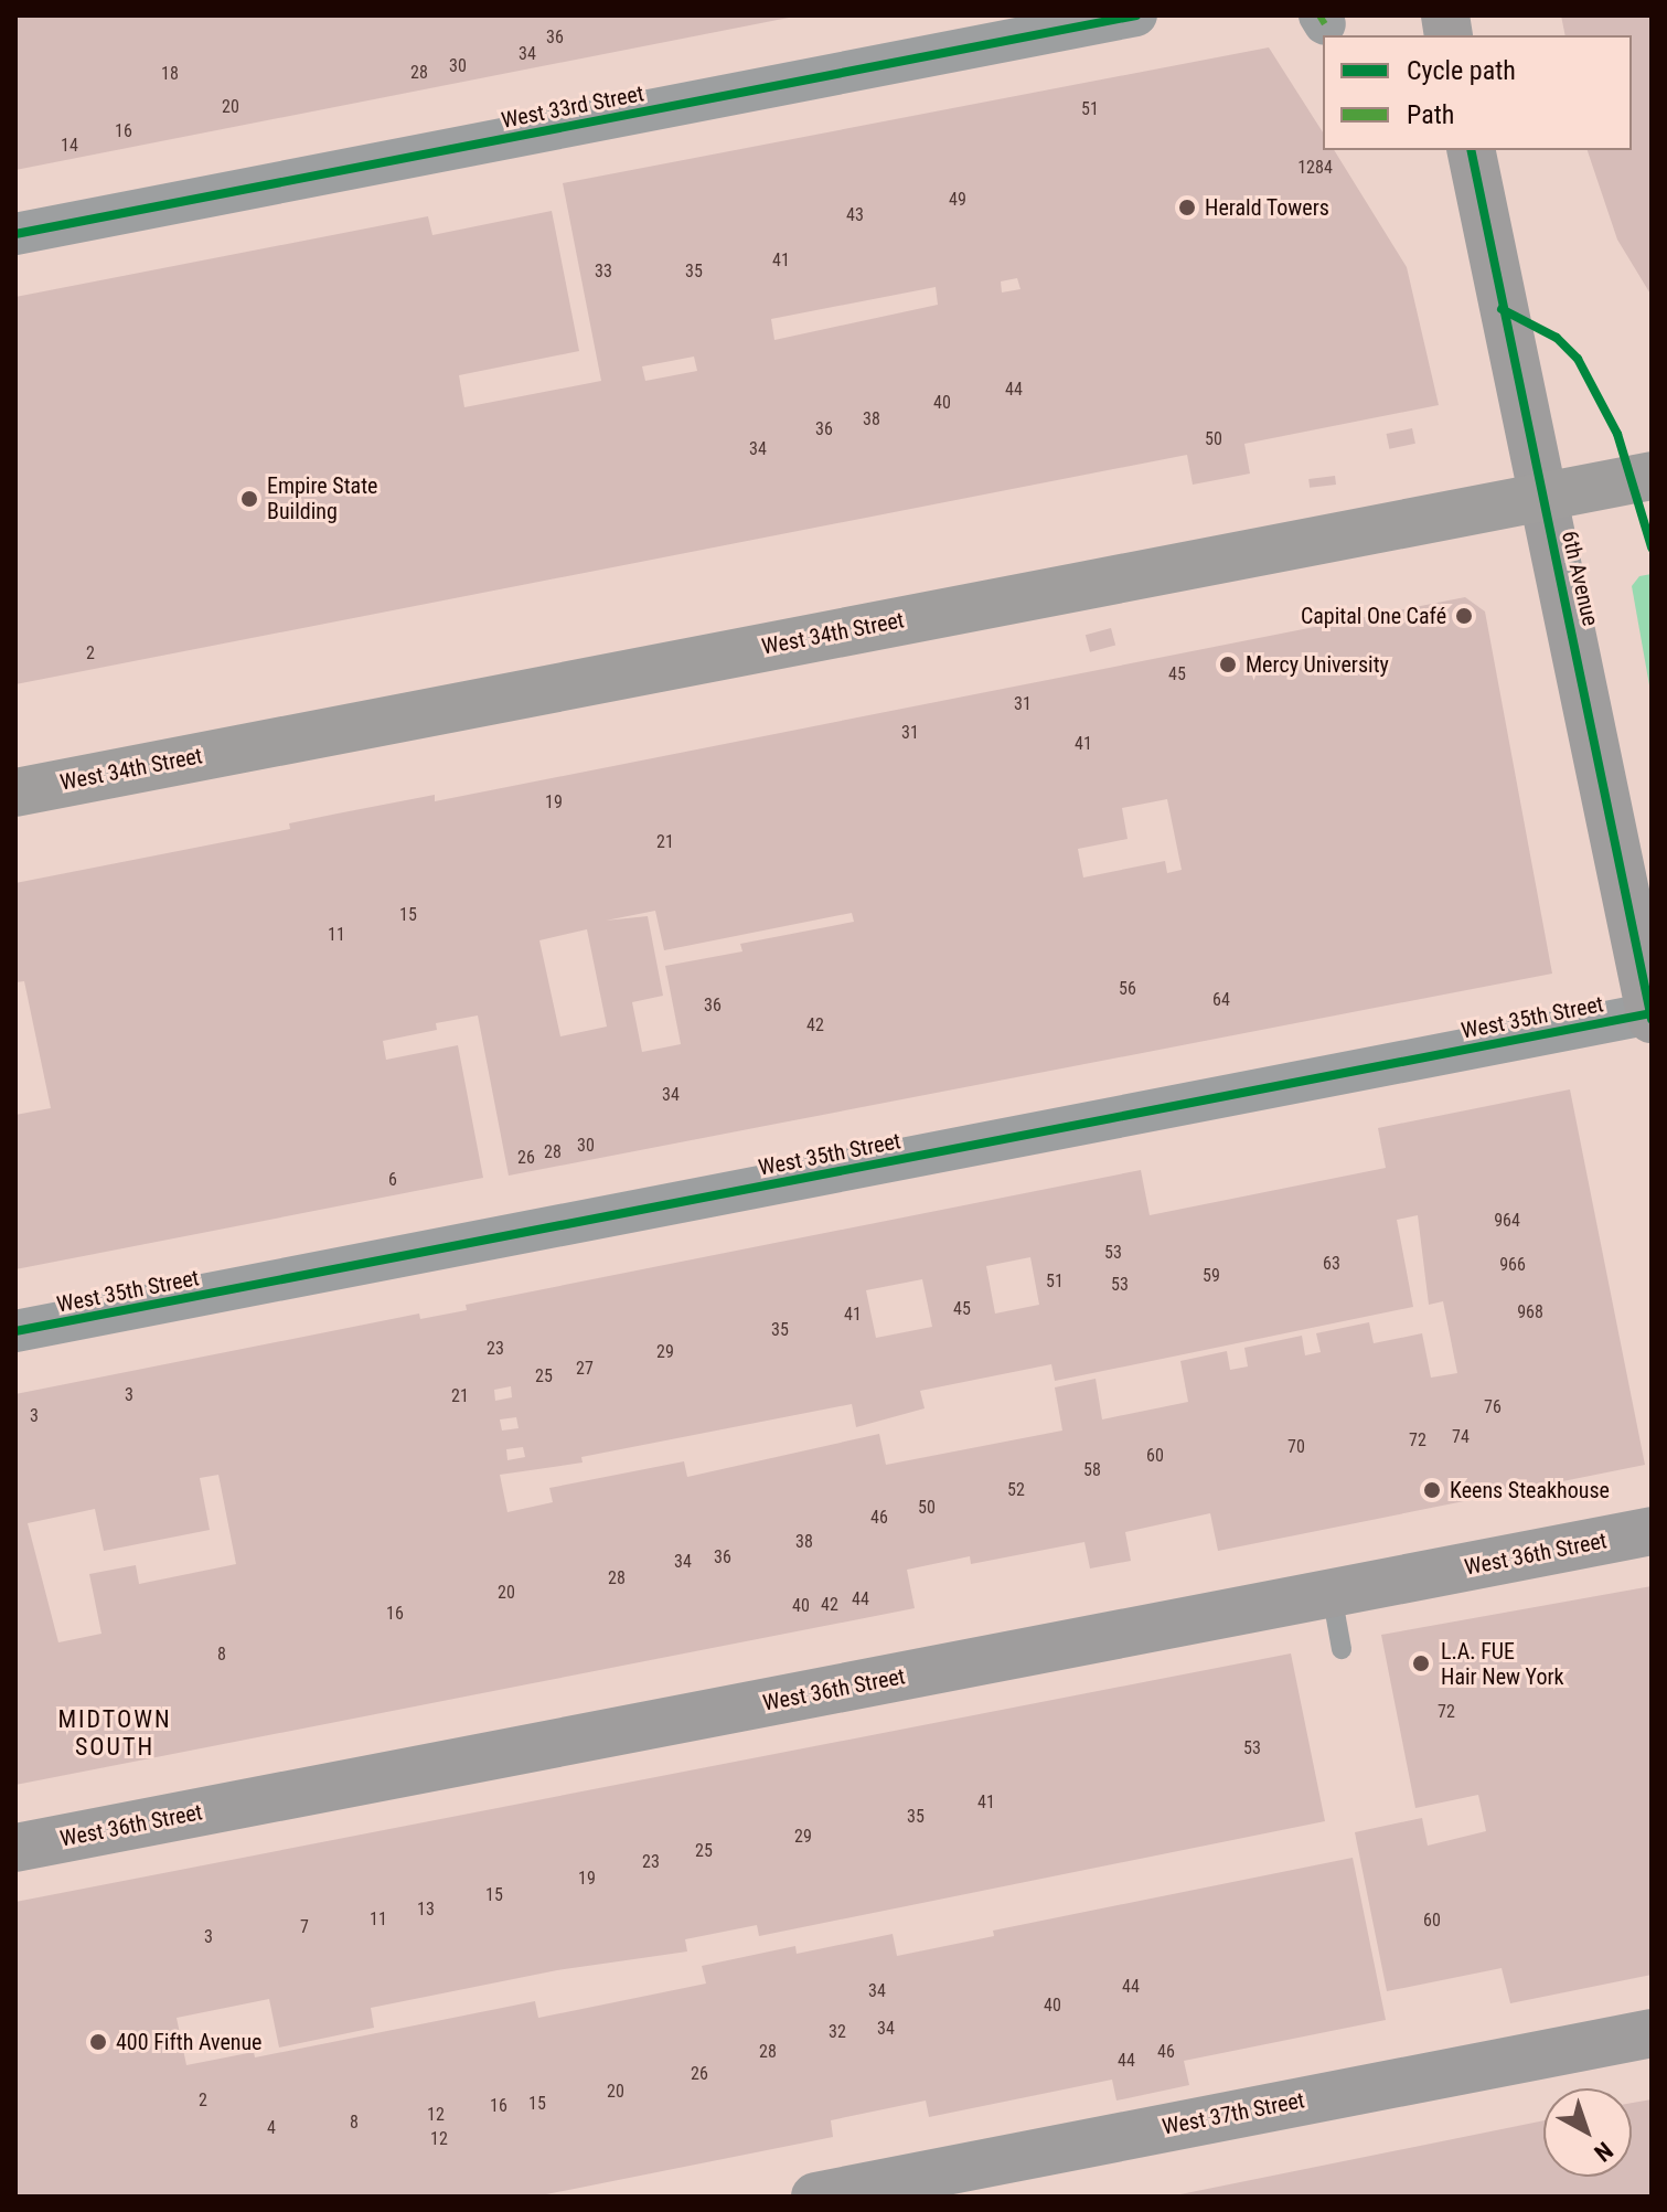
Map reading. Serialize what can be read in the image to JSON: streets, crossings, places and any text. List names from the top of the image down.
{
  "streets": {
    "main road": [
      "6th Avenue",
      "West 34th Street",
      "West 36th Street",
      "West 37th Street"
    ],
    "street": ["West 33rd Street", "West 35th Street"]
  },
  "crossings": [
    ["6th Avenue", "West 34th Street"],
    ["6th Avenue", "West 35th Street"]
  ],
  "districts": ["MIDTOWN SOUTH"],
  "places": [
    "Herald Towers",
    "Empire State Building",
    "Capital One Café",
    "Mercy University",
    "Keens Steakhouse",
    "L.A. FUE Hair New York",
    "400 Fifth Avenue"
  ],
  "house_numbers": [
    "36",
    "34",
    "30",
    "28",
    "18",
    "20",
    "51",
    "16",
    "14",
    "1284",
    "49",
    "43",
    "41",
    "33",
    "35",
    "44",
    "40",
    "38",
    "36",
    "50",
    "34",
    "2",
    "45",
    "31",
    "31",
    "41",
    "19",
    "21",
    "15",
    "11",
    "56",
    "64",
    "36",
    "42",
    "34",
    "30",
    "28",
    "26",
    "6",
    "964",
    "53",
    "63",
    "966",
    "59",
    "51",
    "53",
    "45",
    "968",
    "41",
    "35",
    "23",
    "29",
    "27",
    "25",
    "3",
    "21",
    "76",
    "3",
    "74",
    "72",
    "70",
    "60",
    "58",
    "52",
    "50",
    "46",
    "38",
    "36",
    "34",
    "28",
    "20",
    "44",
    "42",
    "40",
    "16",
    "8",
    "72",
    "53",
    "41",
    "35",
    "29",
    "25",
    "23",
    "19",
    "15",
    "13",
    "11",
    "60",
    "7",
    "3",
    "44",
    "34",
    "40",
    "34",
    "32",
    "28",
    "46",
    "44",
    "26",
    "20",
    "2",
    "15",
    "16",
    "12",
    "8",
    "4",
    "12"
  ],
  "legend": ["Cycle path", "Path"],
  "north": "bottom right"
}
